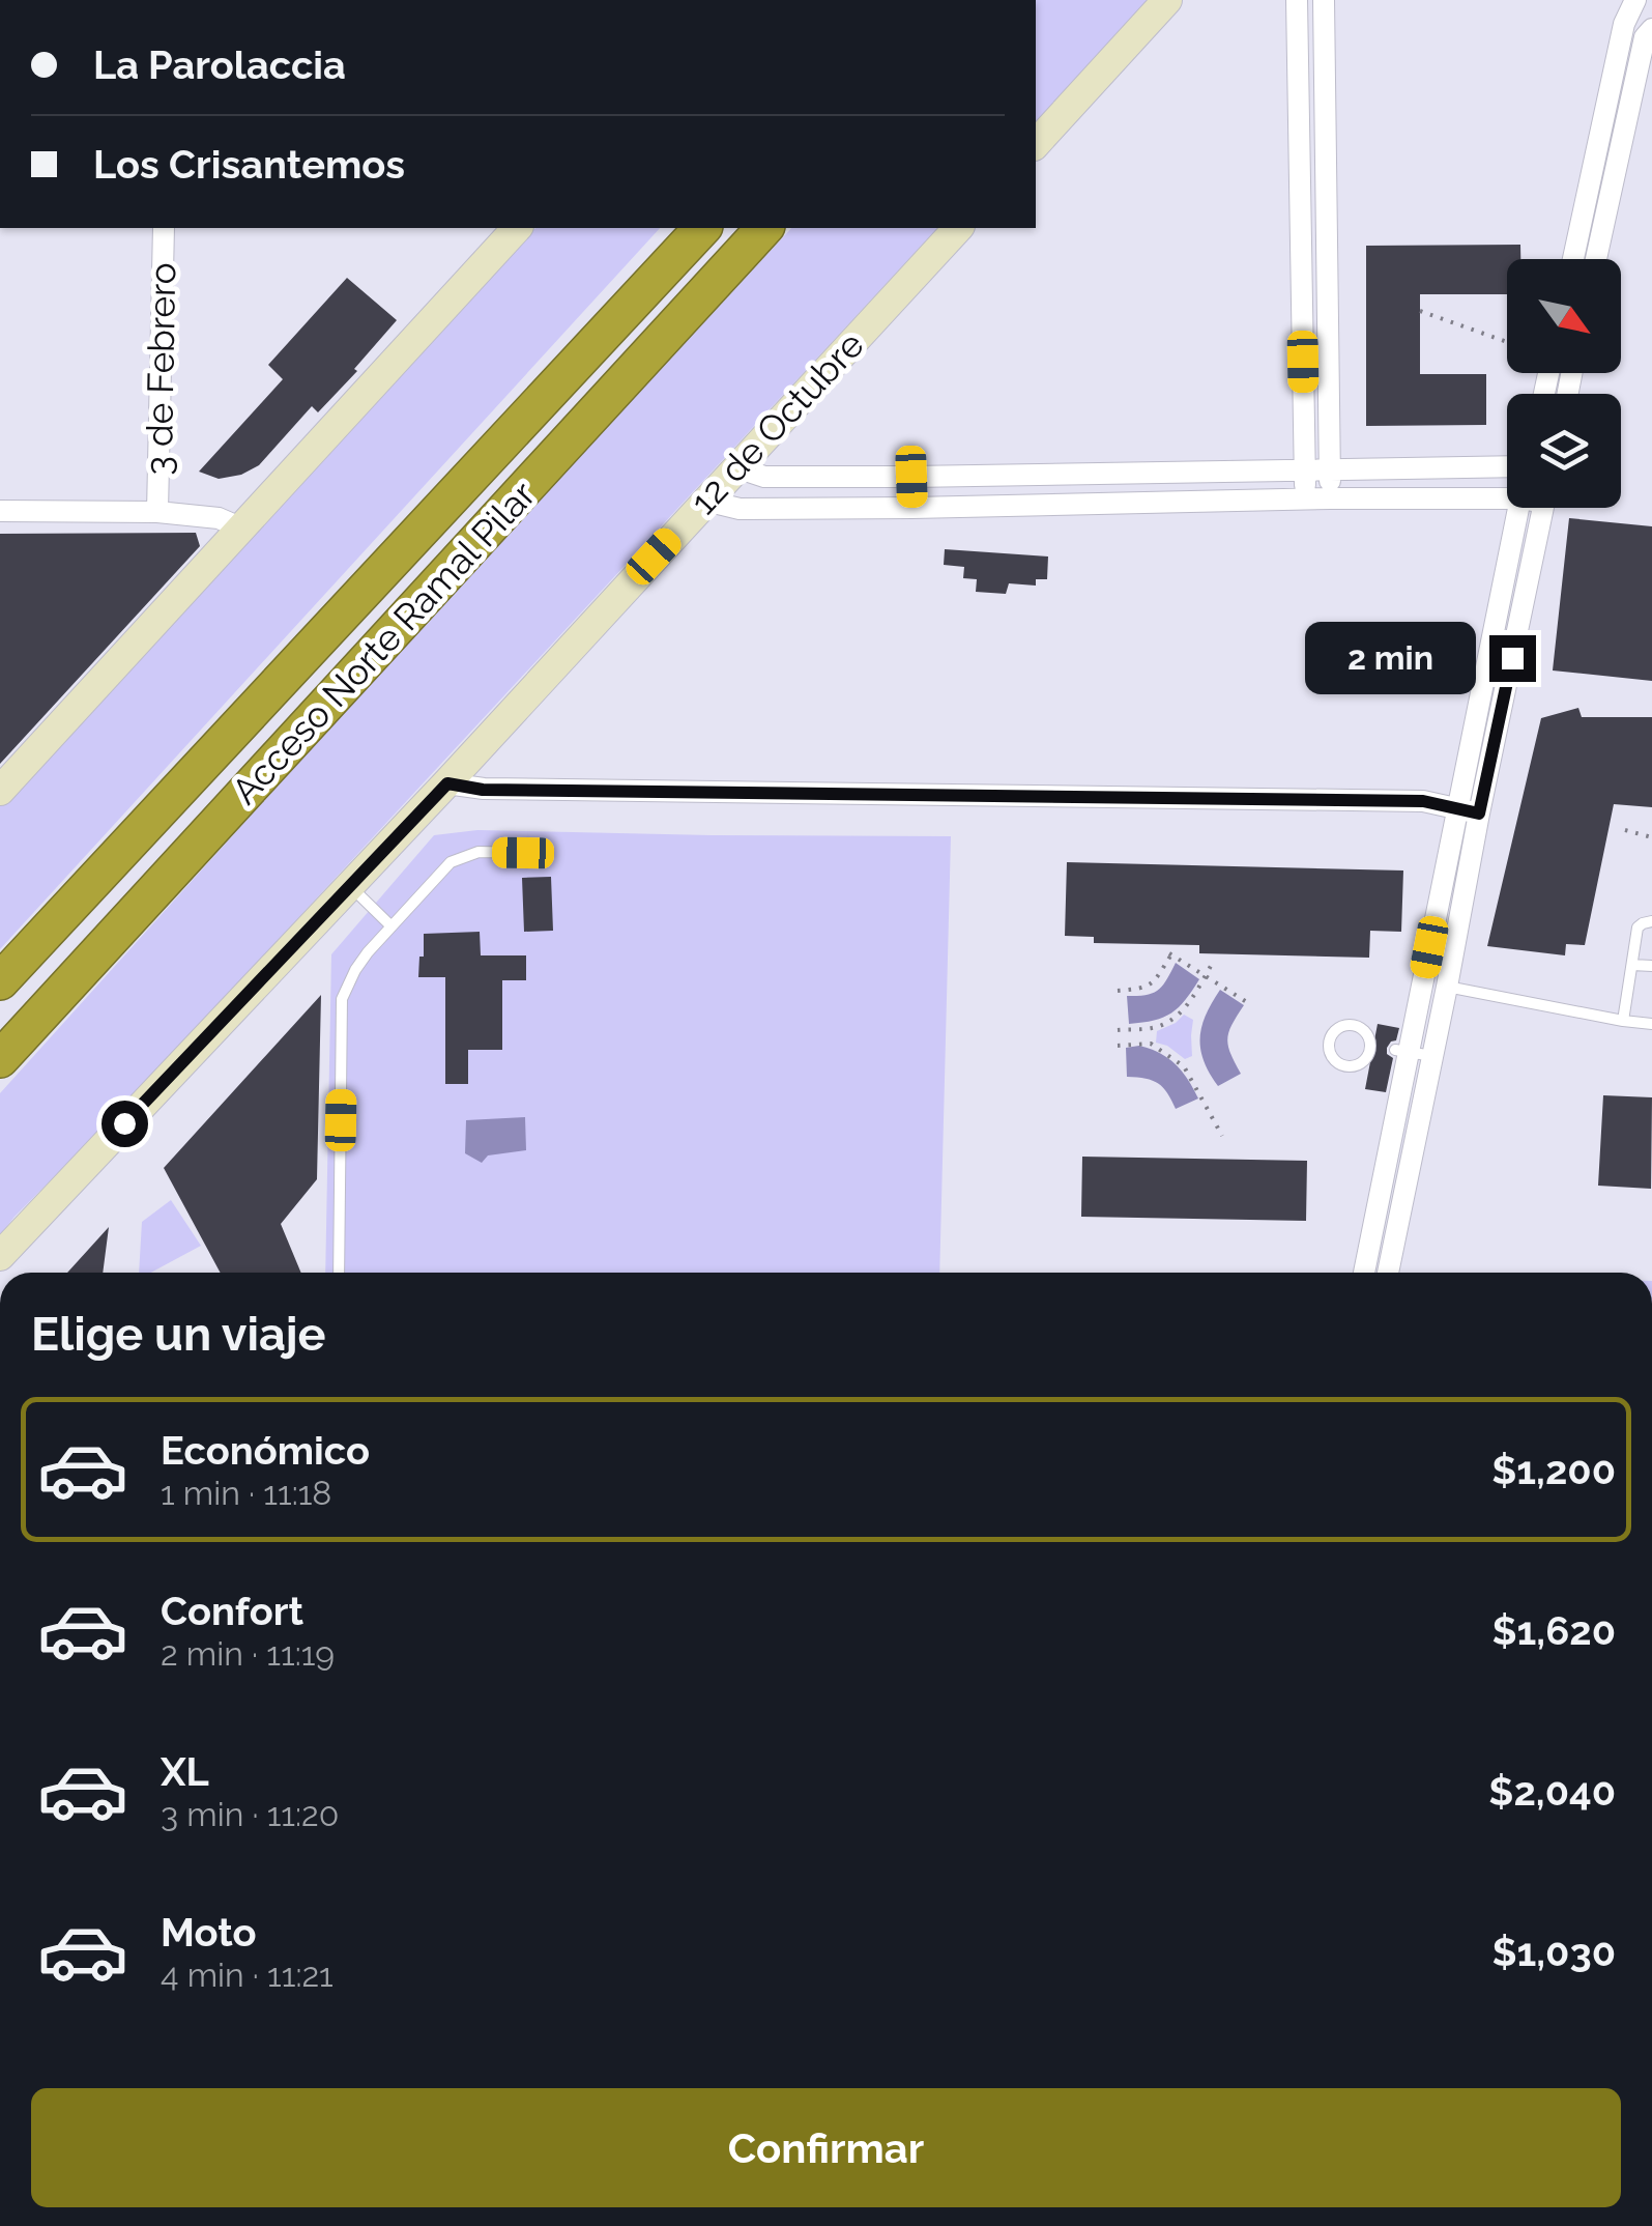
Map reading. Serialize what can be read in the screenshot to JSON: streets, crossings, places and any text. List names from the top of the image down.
{
  "streets": {
    "highway": ["Acceso Norte Ramal Pilar"],
    "street": ["3 de Febrero", "12 de Octubre"]
  },
  "north": "bottom right",
  "page": {
    "banner": ["La Parolaccia", "Los Crisantemos"],
    "bubble": "2 min",
    "heading": "Elige un viaje",
    "list": [
      {
        "name": "Económico",
        "note": "1 min · 11:18",
        "value": "$1,200"
      },
      {
        "name": "Confort",
        "note": "2 min · 11:19",
        "value": "$1,620"
      },
      {
        "name": "XL",
        "note": "3 min · 11:20",
        "value": "$2,040"
      },
      {
        "name": "Moto",
        "note": "4 min · 11:21",
        "value": "$1,030"
      }
    ],
    "buttons": "Confirmar"
  }
}
